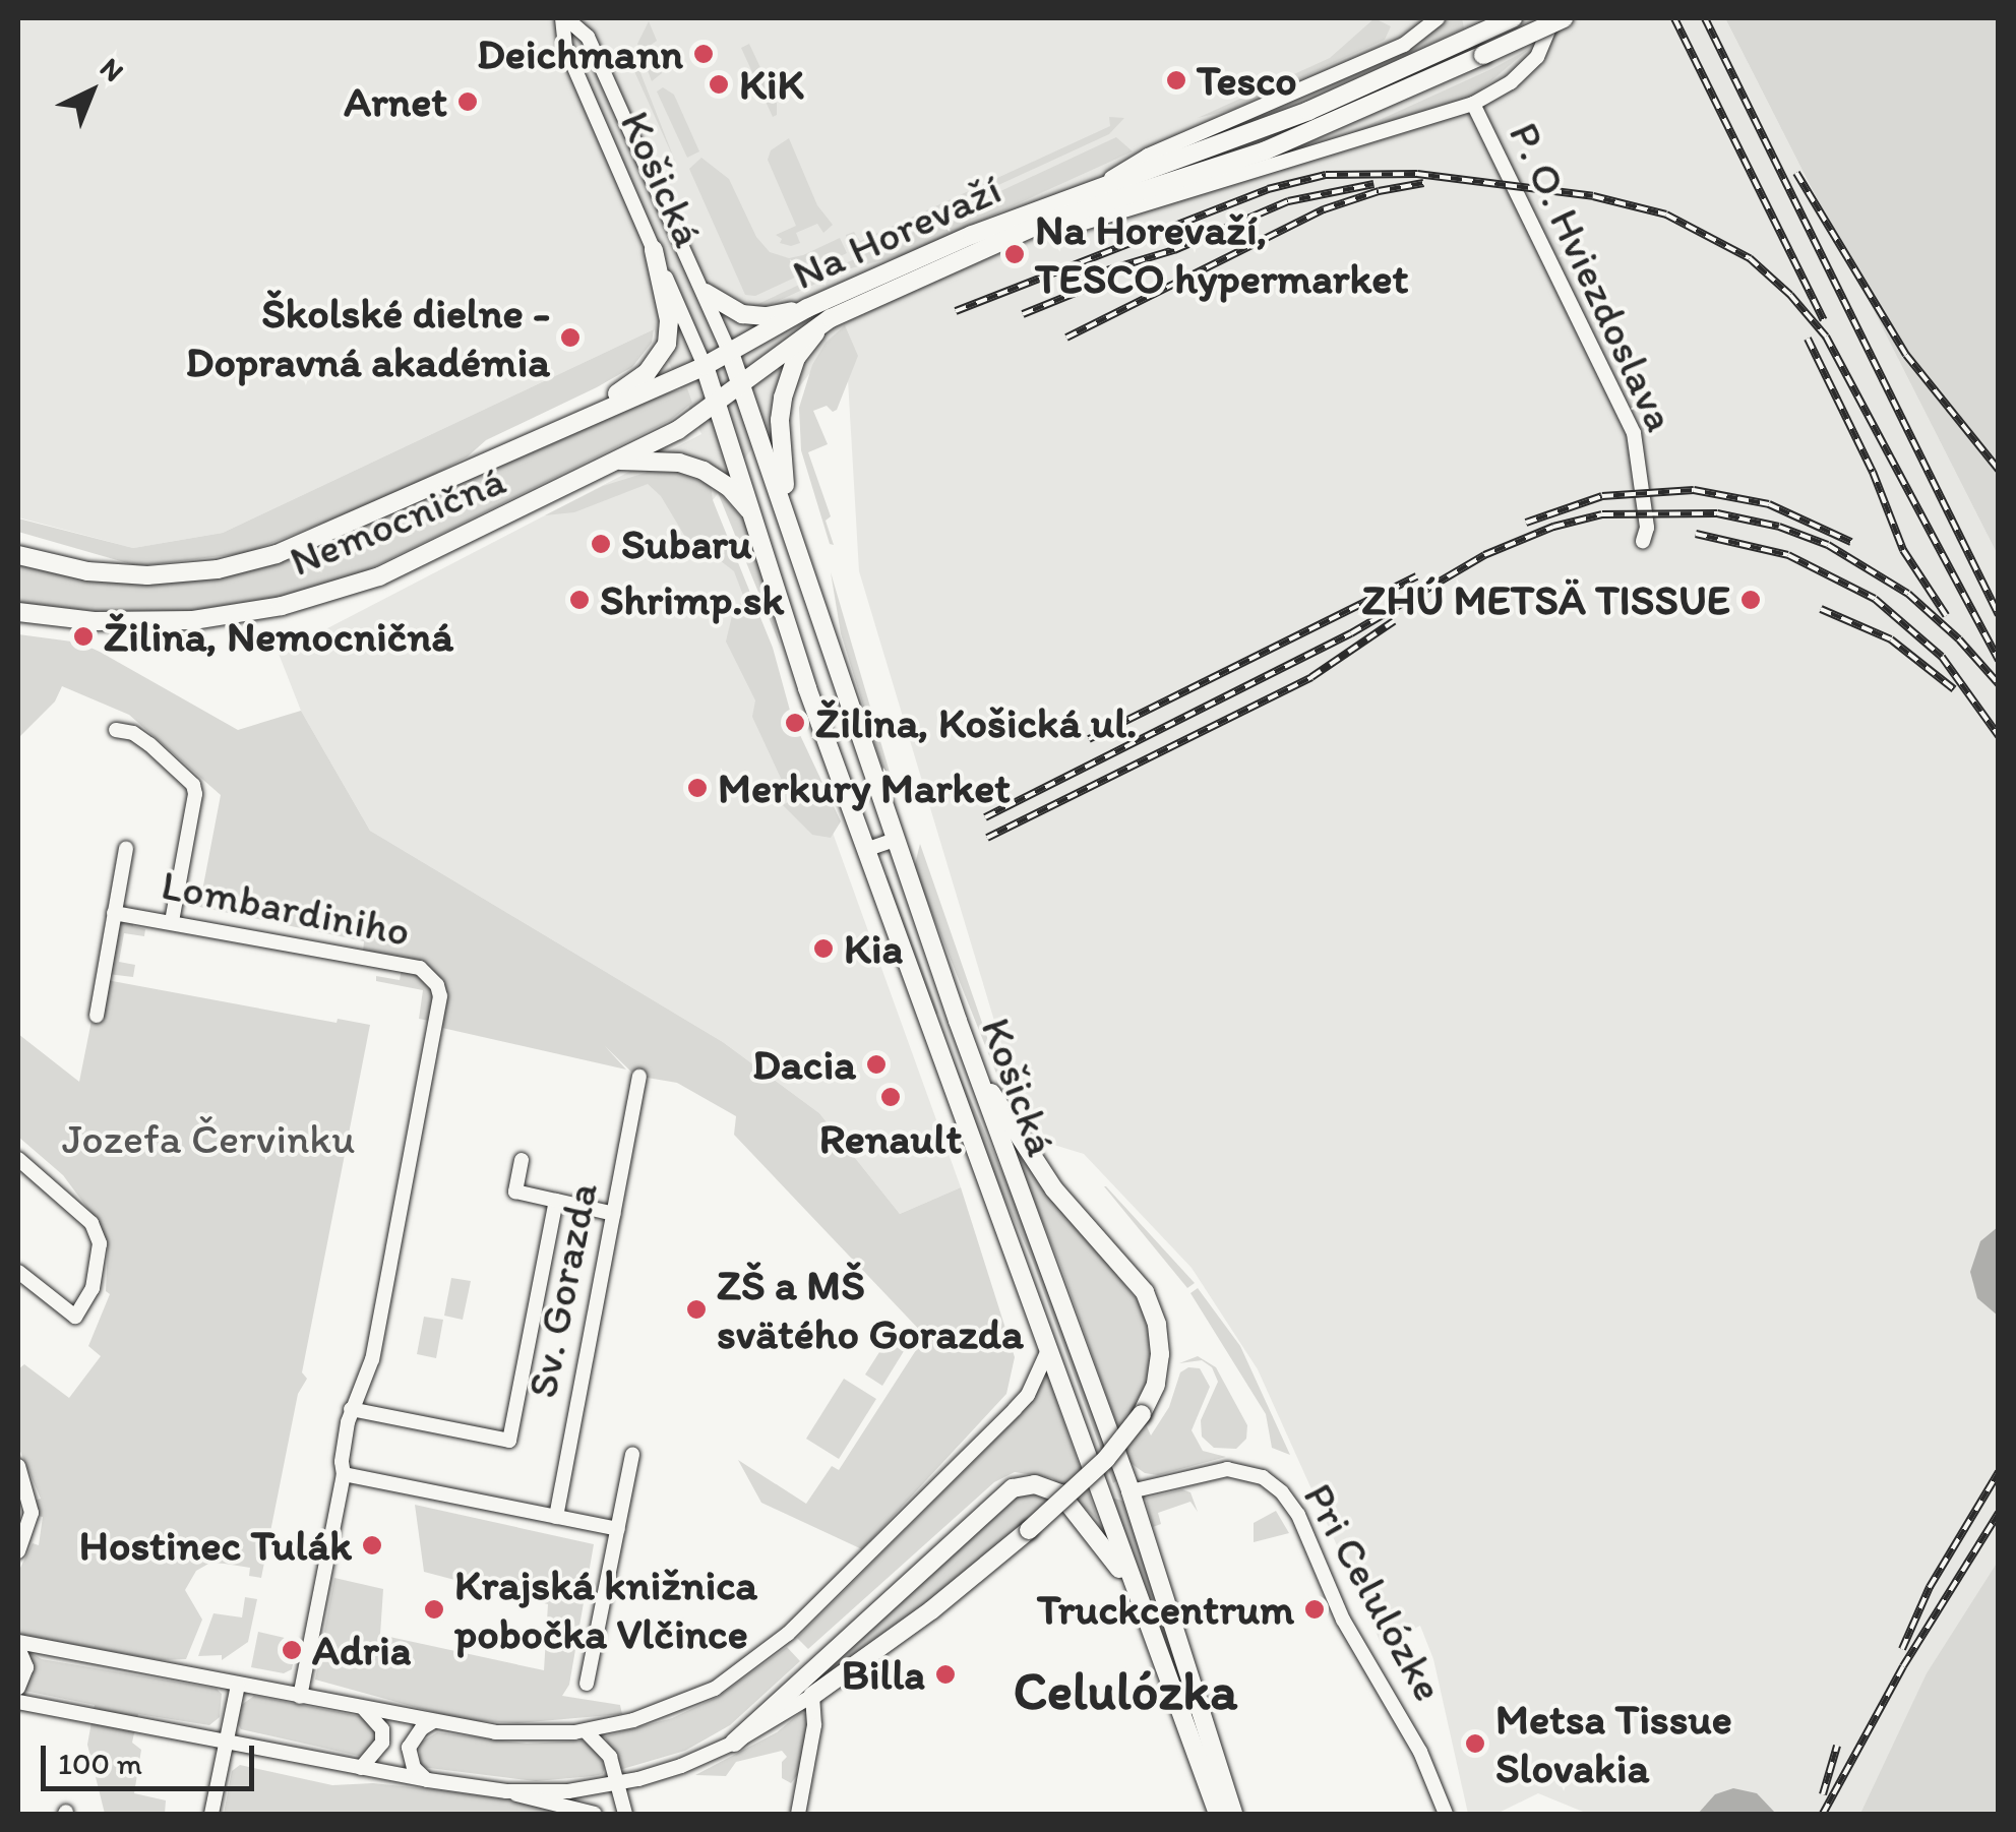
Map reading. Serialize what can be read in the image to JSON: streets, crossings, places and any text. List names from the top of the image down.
{
  "streets": {
    "main road": ["Košická", "Na Horevaží", "Nemocničná"],
    "street": [
      "P. O. Hviezdoslava",
      "Lombardiniho",
      "Sv. Gorazda",
      "Pri Celulózke"
    ]
  },
  "crossings": [
    ["Košická", "Na Horevaží"],
    ["Košická", "Nemocničná"],
    ["Košická", "Pri Celulózke"],
    ["Na Horevaží", "P. O. Hviezdoslava"],
    ["Na Horevaží", "Nemocničná"]
  ],
  "districts": ["Celulózka"],
  "parks": ["Jozefa Červinku"],
  "places": [
    "Deichmann",
    "Tesco",
    "KiK",
    "Arnet",
    "Na Horevaží, TESCO hypermarket",
    "Školské dielne - Dopravná akadémia",
    "Subaru",
    "Shrimp.sk",
    "ZHÚ METSÄ TISSUE",
    "Žilina, Nemocničná",
    "Žilina, Košická ul.",
    "Merkury Market",
    "Kia",
    "Dacia",
    "Renault",
    "ZŠ a MŠ svätého Gorazda",
    "Hostinec Tulák",
    "Krajská knižnica pobočka Vlčince",
    "Truckcentrum",
    "Adria",
    "Billa",
    "Metsa Tissue Slovakia"
  ],
  "scale_bar": "100 m",
  "north": "top right"
}
